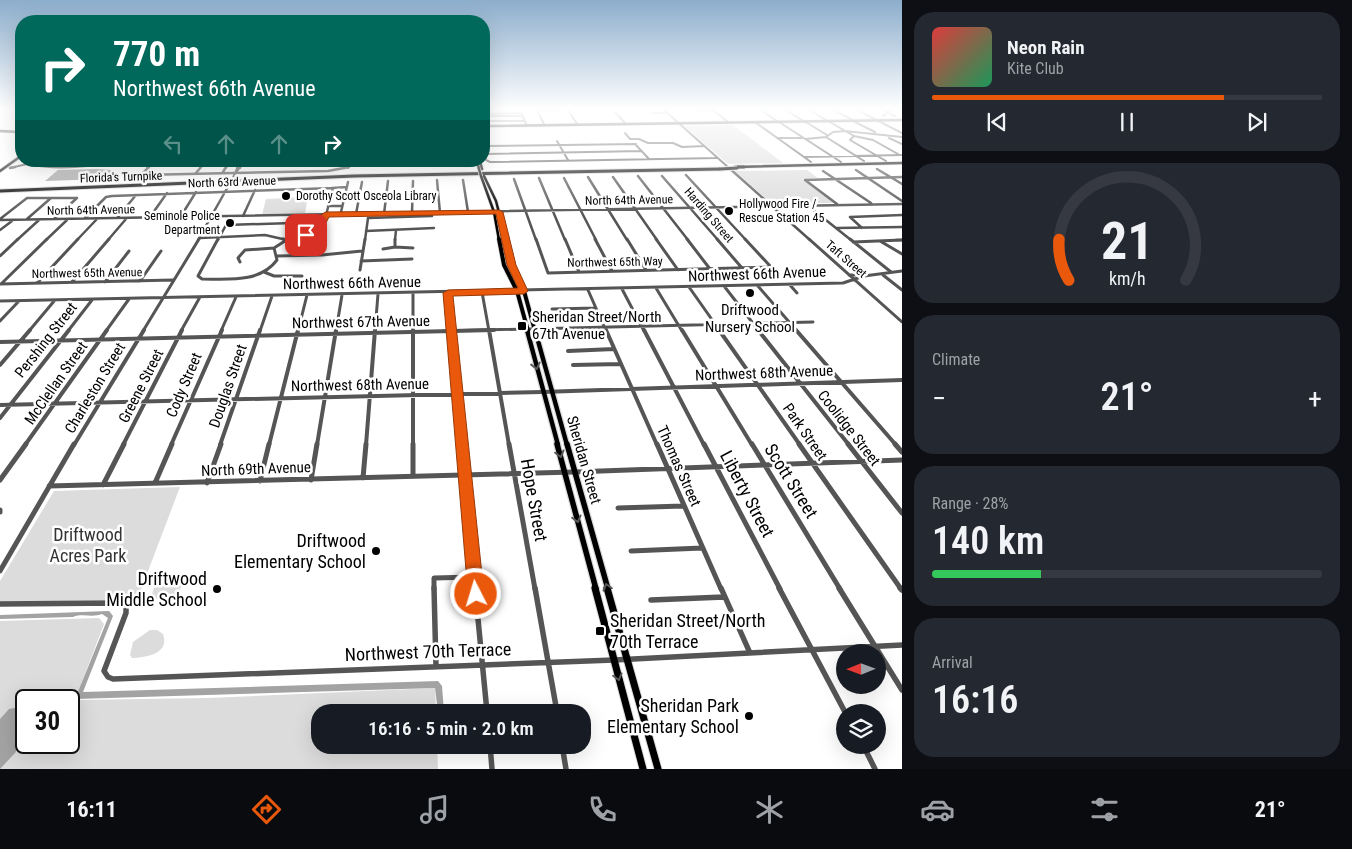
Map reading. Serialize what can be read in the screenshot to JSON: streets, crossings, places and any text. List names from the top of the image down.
{
  "streets": {
    "highway": ["Florida's Turnpike"],
    "main road": ["Sheridan Street"],
    "street": [
      "North 63rd Avenue",
      "North 64th Avenue",
      "Harding Street",
      "Taft Street",
      "Northwest 65th Way",
      "Northwest 65th Avenue",
      "Northwest 66th Avenue",
      "Northwest 67th Avenue",
      "Pershing Street",
      "Northwest 68th Avenue",
      "McClellan Street",
      "Cody Street",
      "Greene Street",
      "Douglas Street",
      "Charleston Street",
      "Coolidge Street",
      "Park Street",
      "Thomas Street",
      "North 69th Avenue",
      "Scott Street",
      "Liberty Street",
      "Hope Street",
      "Northwest 70th Terrace"
    ]
  },
  "crossings": [
    ["North 63rd Avenue", "North 64th Avenue"],
    ["North 63rd Avenue", "Charleston Street"],
    ["North 64th Avenue", "Harding Street"],
    ["North 64th Avenue", "Taft Street"],
    ["North 64th Avenue", "Northwest 65th Way"],
    ["North 64th Avenue", "Charleston Street"],
    ["North 64th Avenue", "Sheridan Street"],
    ["Harding Street", "Northwest 65th Way"],
    ["Taft Street", "Northwest 66th Avenue"],
    ["Northwest 65th Avenue", "Charleston Street"],
    ["Northwest 66th Avenue", "Pershing Street"],
    ["Northwest 66th Avenue", "McClellan Street"],
    ["Northwest 66th Avenue", "Cody Street"],
    ["Northwest 66th Avenue", "Greene Street"],
    ["Northwest 66th Avenue", "Douglas Street"],
    ["Northwest 66th Avenue", "Charleston Street"],
    ["Northwest 66th Avenue", "Coolidge Street"],
    ["Northwest 66th Avenue", "Park Street"],
    ["Northwest 66th Avenue", "Sheridan Street"],
    ["Northwest 66th Avenue", "Thomas Street"],
    ["Northwest 66th Avenue", "Scott Street"],
    ["Northwest 66th Avenue", "Liberty Street"],
    ["Northwest 66th Avenue", "Hope Street"],
    ["Northwest 67th Avenue", "Pershing Street"],
    ["Northwest 67th Avenue", "McClellan Street"],
    ["Northwest 67th Avenue", "Cody Street"],
    ["Northwest 67th Avenue", "Greene Street"],
    ["Northwest 67th Avenue", "Douglas Street"],
    ["Northwest 67th Avenue", "Charleston Street"],
    ["Northwest 67th Avenue", "Coolidge Street"],
    ["Northwest 67th Avenue", "Park Street"],
    ["Northwest 67th Avenue", "Sheridan Street"],
    ["Northwest 67th Avenue", "Thomas Street"],
    ["Northwest 67th Avenue", "Scott Street"],
    ["Northwest 67th Avenue", "Liberty Street"],
    ["Northwest 67th Avenue", "Hope Street"],
    ["Pershing Street", "Northwest 68th Avenue"],
    ["Northwest 68th Avenue", "McClellan Street"],
    ["Northwest 68th Avenue", "Cody Street"],
    ["Northwest 68th Avenue", "Greene Street"],
    ["Northwest 68th Avenue", "Douglas Street"],
    ["Northwest 68th Avenue", "Charleston Street"],
    ["Northwest 68th Avenue", "Coolidge Street"],
    ["Northwest 68th Avenue", "Park Street"],
    ["Northwest 68th Avenue", "Sheridan Street"],
    ["Northwest 68th Avenue", "Thomas Street"],
    ["Northwest 68th Avenue", "Scott Street"],
    ["Northwest 68th Avenue", "Liberty Street"],
    ["Northwest 68th Avenue", "Hope Street"],
    ["Cody Street", "North 69th Avenue"],
    ["Greene Street", "North 69th Avenue"],
    ["Douglas Street", "North 69th Avenue"],
    ["Charleston Street", "North 69th Avenue"],
    ["Coolidge Street", "North 69th Avenue"],
    ["Park Street", "North 69th Avenue"],
    ["Sheridan Street", "North 69th Avenue"],
    ["Sheridan Street", "Northwest 70th Terrace"],
    ["Thomas Street", "North 69th Avenue"],
    ["Thomas Street", "Northwest 70th Terrace"],
    ["North 69th Avenue", "Scott Street"],
    ["North 69th Avenue", "Liberty Street"],
    ["North 69th Avenue", "Hope Street"],
    ["Liberty Street", "Northwest 70th Terrace"],
    ["Hope Street", "Northwest 70th Terrace"]
  ],
  "parks": ["Driftwood Acres Park"],
  "places": {
    "other": [
      "Dorothy Scott Osceola Library",
      "Hollywood Fire / Rescue Station 45",
      "Seminole Police Department",
      "Driftwood Nursery School",
      "Driftwood Elementary School",
      "Driftwood Middle School",
      "Sheridan Park Elementary School"
    ],
    "transit": ["Sheridan Street/North 67th Avenue", "Sheridan Street/North 70th Terrace"]
  },
  "north": "left",
  "page": {
    "turn": ["770 m", "Northwest 66th Avenue"],
    "song": ["Neon Rain", "Kite Club"],
    "tile": [
      "Climate",
      ["Range · 28%", "140 km"],
      ["Arrival", "16:16"]
    ],
    "heat": ["−", "21°", "+"],
    "limit": "30",
    "trip": "16:16 · 5 min · 2.0 km",
    "tabs": ["16:11", "21°"],
    "gauge": ["21", "km/h"]
  }
}
